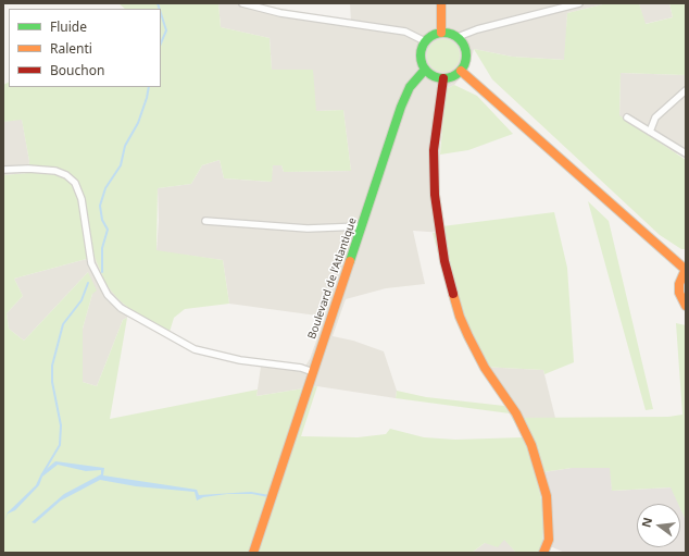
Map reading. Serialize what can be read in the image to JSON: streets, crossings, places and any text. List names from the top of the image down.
{
  "streets": {
    "main road": ["Boulevard de l'Atlantique"]
  },
  "legend": ["Fluide", "Ralenti", "Bouchon"],
  "north": "left"
}
